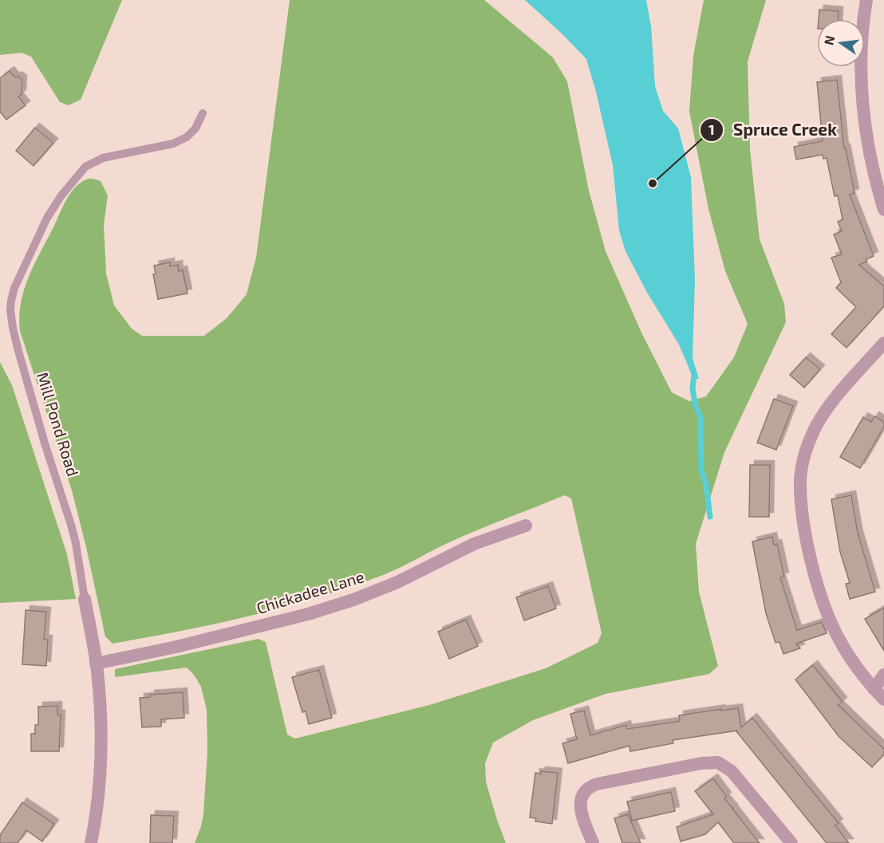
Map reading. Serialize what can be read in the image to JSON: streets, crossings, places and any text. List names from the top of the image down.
{
  "streets": {
    "street": ["Mill Pond Road", "Chickadee Lane"]
  },
  "crossings": [
    ["Mill Pond Road", "Chickadee Lane"]
  ],
  "places": ["Spruce Creek"],
  "north": "left"
}
